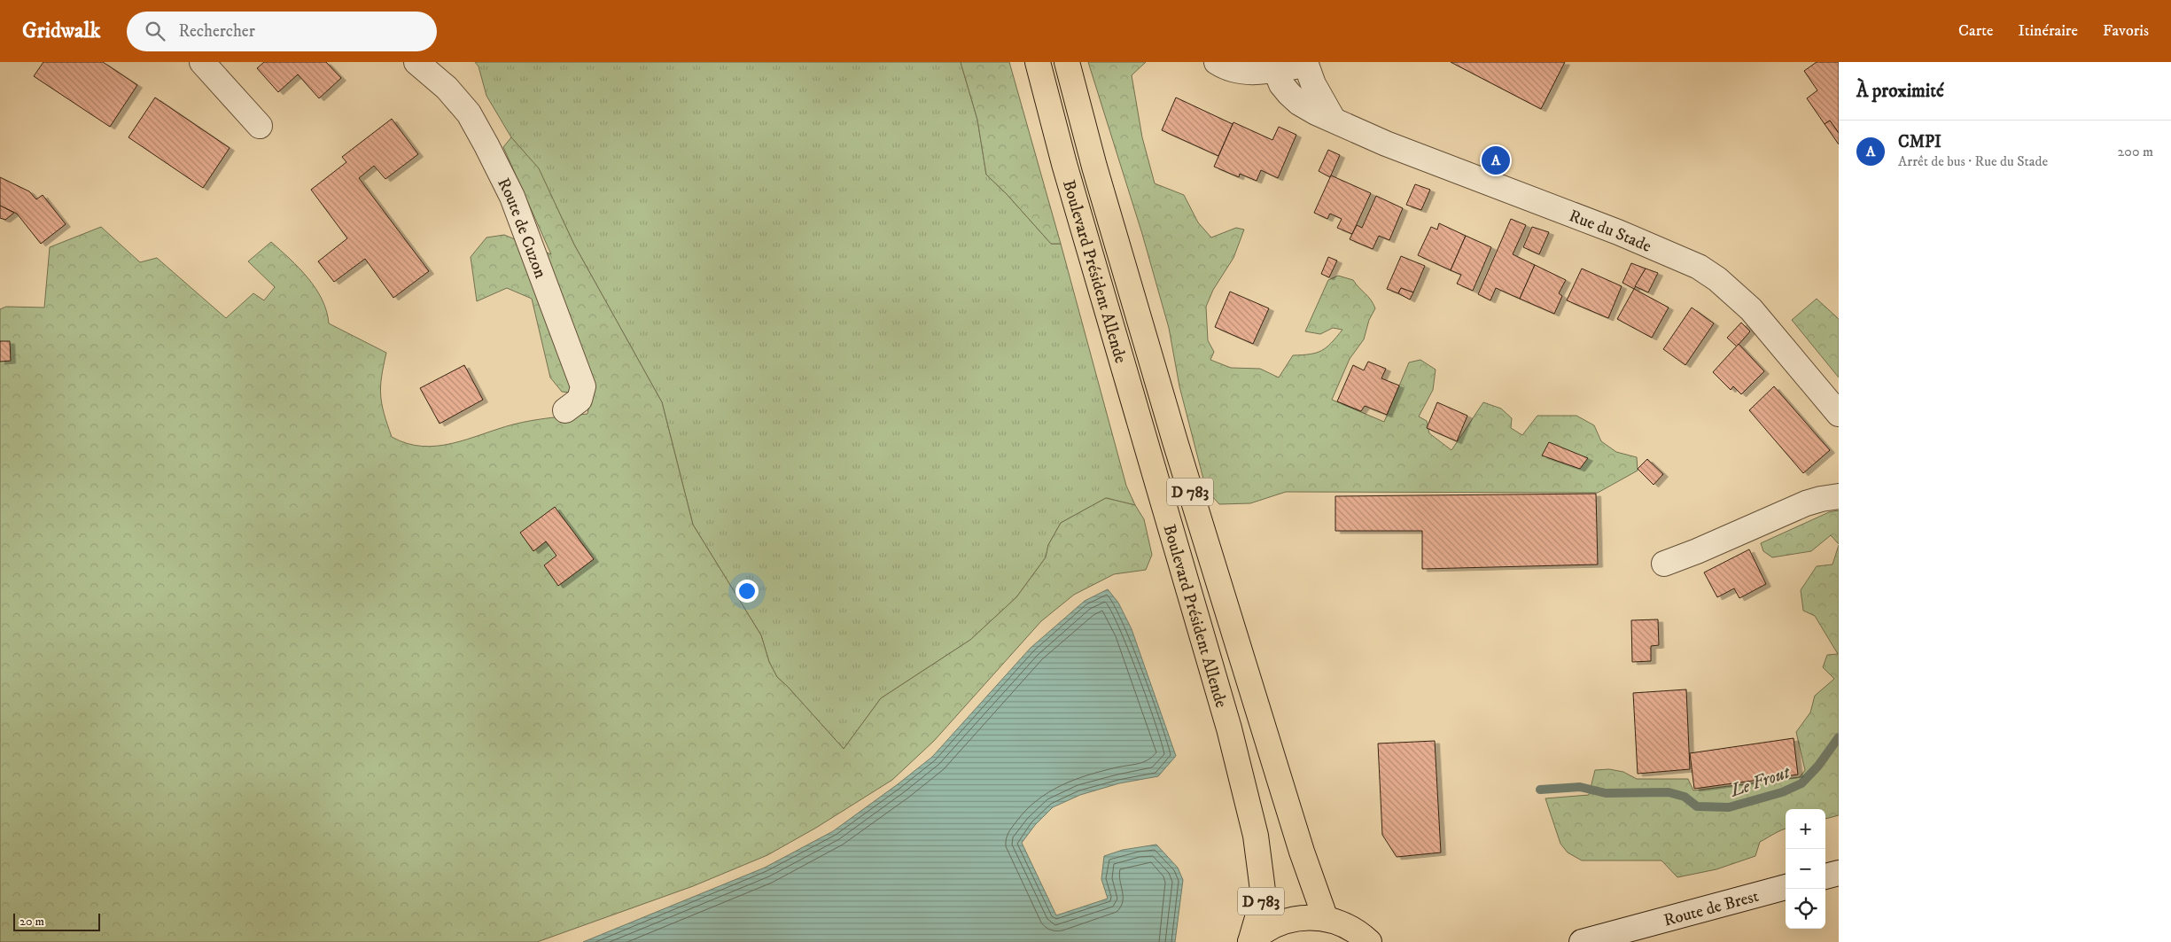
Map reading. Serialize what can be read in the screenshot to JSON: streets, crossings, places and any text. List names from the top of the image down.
{
  "streets": {
    "main road": ["Boulevard Président Allende", "D 783"],
    "street": ["Route de Cuzon", "Rue du Stade", "Route de Brest"]
  },
  "water": ["Le Frout"],
  "scale_bar": "20 m",
  "page": {
    "header": "Gridwalk",
    "search": "Rechercher",
    "nav": ["Carte", "Itinéraire", "Favoris"],
    "heading": "À proximité",
    "list": [
      {
        "mark": "A",
        "name": "CMPI",
        "note": "Arrêt de bus · Rue du Stade",
        "value": "200 m"
      }
    ],
    "pins": "A",
    "map_buttons": ["+", "−"],
    "scale": "20 m"
  }
}
